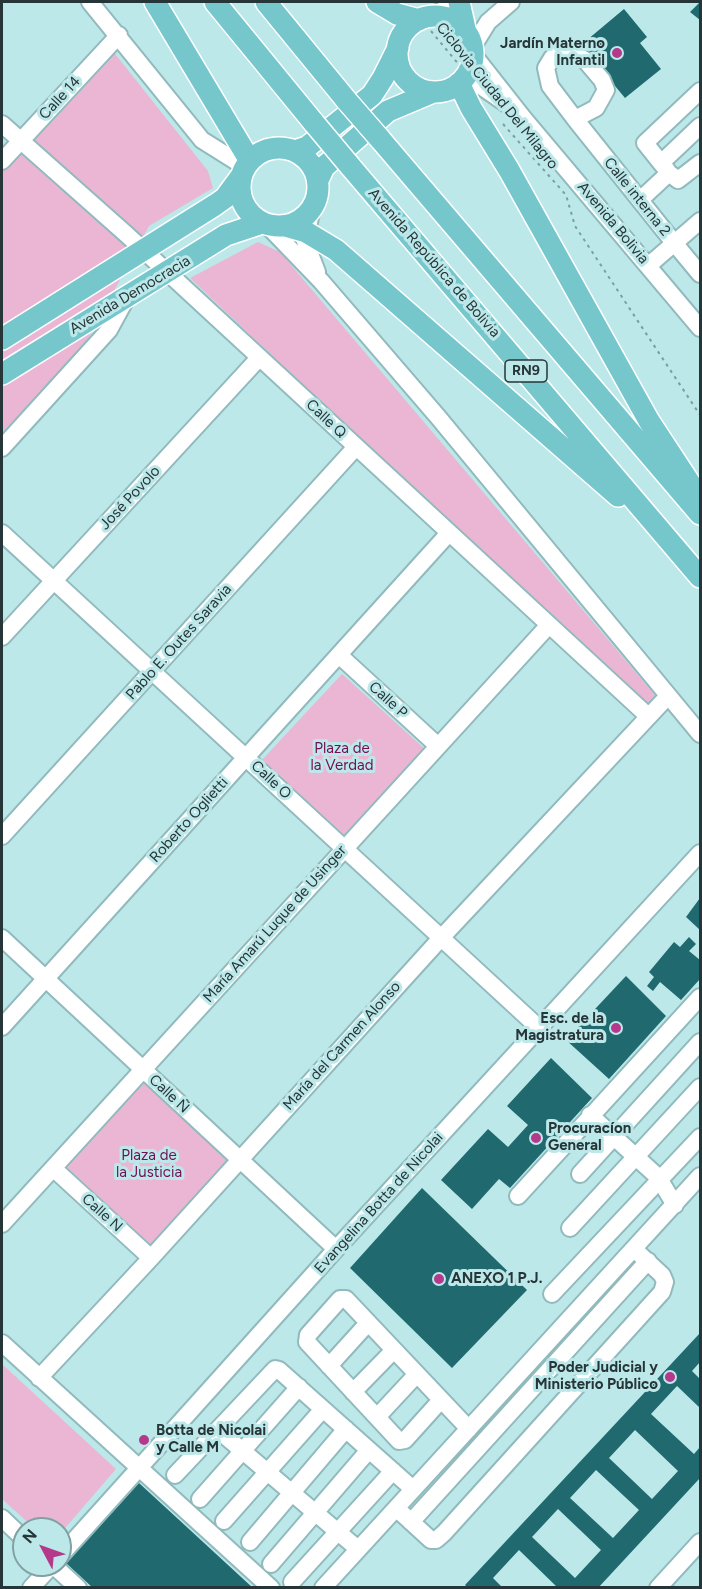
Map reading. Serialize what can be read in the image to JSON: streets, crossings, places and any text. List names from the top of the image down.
{
  "streets": {
    "main road": ["Avenida República de Bolivia", "Avenida Democracia", "RN9"],
    "street": [
      "Calle 14",
      "Calle interna 2",
      "Avenida Bolivia",
      "Calle Q",
      "José Povolo",
      "Pablo E. Outes Saravia",
      "Calle P",
      "Calle O",
      "Roberto Oglietti",
      "María Amarú Luque de Usinger",
      "María del Carmen Alonso",
      "Calle Ñ",
      "Evangelina Botta de Nicolai",
      "Calle N"
    ],
    "path": ["Ciclovia Ciudad Del Milagro"]
  },
  "crossings": [
    ["Ciclovia Ciudad Del Milagro", "Avenida Bolivia"],
    ["Calle 14", "Calle Q"],
    ["Avenida Democracia", "Calle Q"],
    ["Calle Q", "José Povolo"],
    ["Calle Q", "Pablo E. Outes Saravia"],
    ["Calle Q", "Roberto Oglietti"],
    ["Calle Q", "María Amarú Luque de Usinger"],
    ["Calle Q", "María del Carmen Alonso"],
    ["José Povolo", "Calle O"],
    ["Pablo E. Outes Saravia", "Calle O"],
    ["Calle P", "Roberto Oglietti"],
    ["Calle P", "María Amarú Luque de Usinger"],
    ["Calle O", "Roberto Oglietti"],
    ["Calle O", "María Amarú Luque de Usinger"],
    ["Calle O", "María del Carmen Alonso"],
    ["Calle O", "Evangelina Botta de Nicolai"],
    ["Roberto Oglietti", "Calle Ñ"],
    ["María Amarú Luque de Usinger", "Calle Ñ"],
    ["María Amarú Luque de Usinger", "Calle N"],
    ["María del Carmen Alonso", "Calle Ñ"],
    ["María del Carmen Alonso", "Calle N"],
    ["Calle Ñ", "Evangelina Botta de Nicolai"]
  ],
  "parks": ["Plaza de la Verdad", "Plaza de la Justicia"],
  "places": [
    "Jardín Materno Infantil",
    "Esc. de la Magistratura",
    "Procuracíon General",
    "ANEXO 1 P.J.",
    "Poder Judicial y Ministerio Público",
    "Botta de Nicolai y Calle M"
  ],
  "north": "top left"
}
